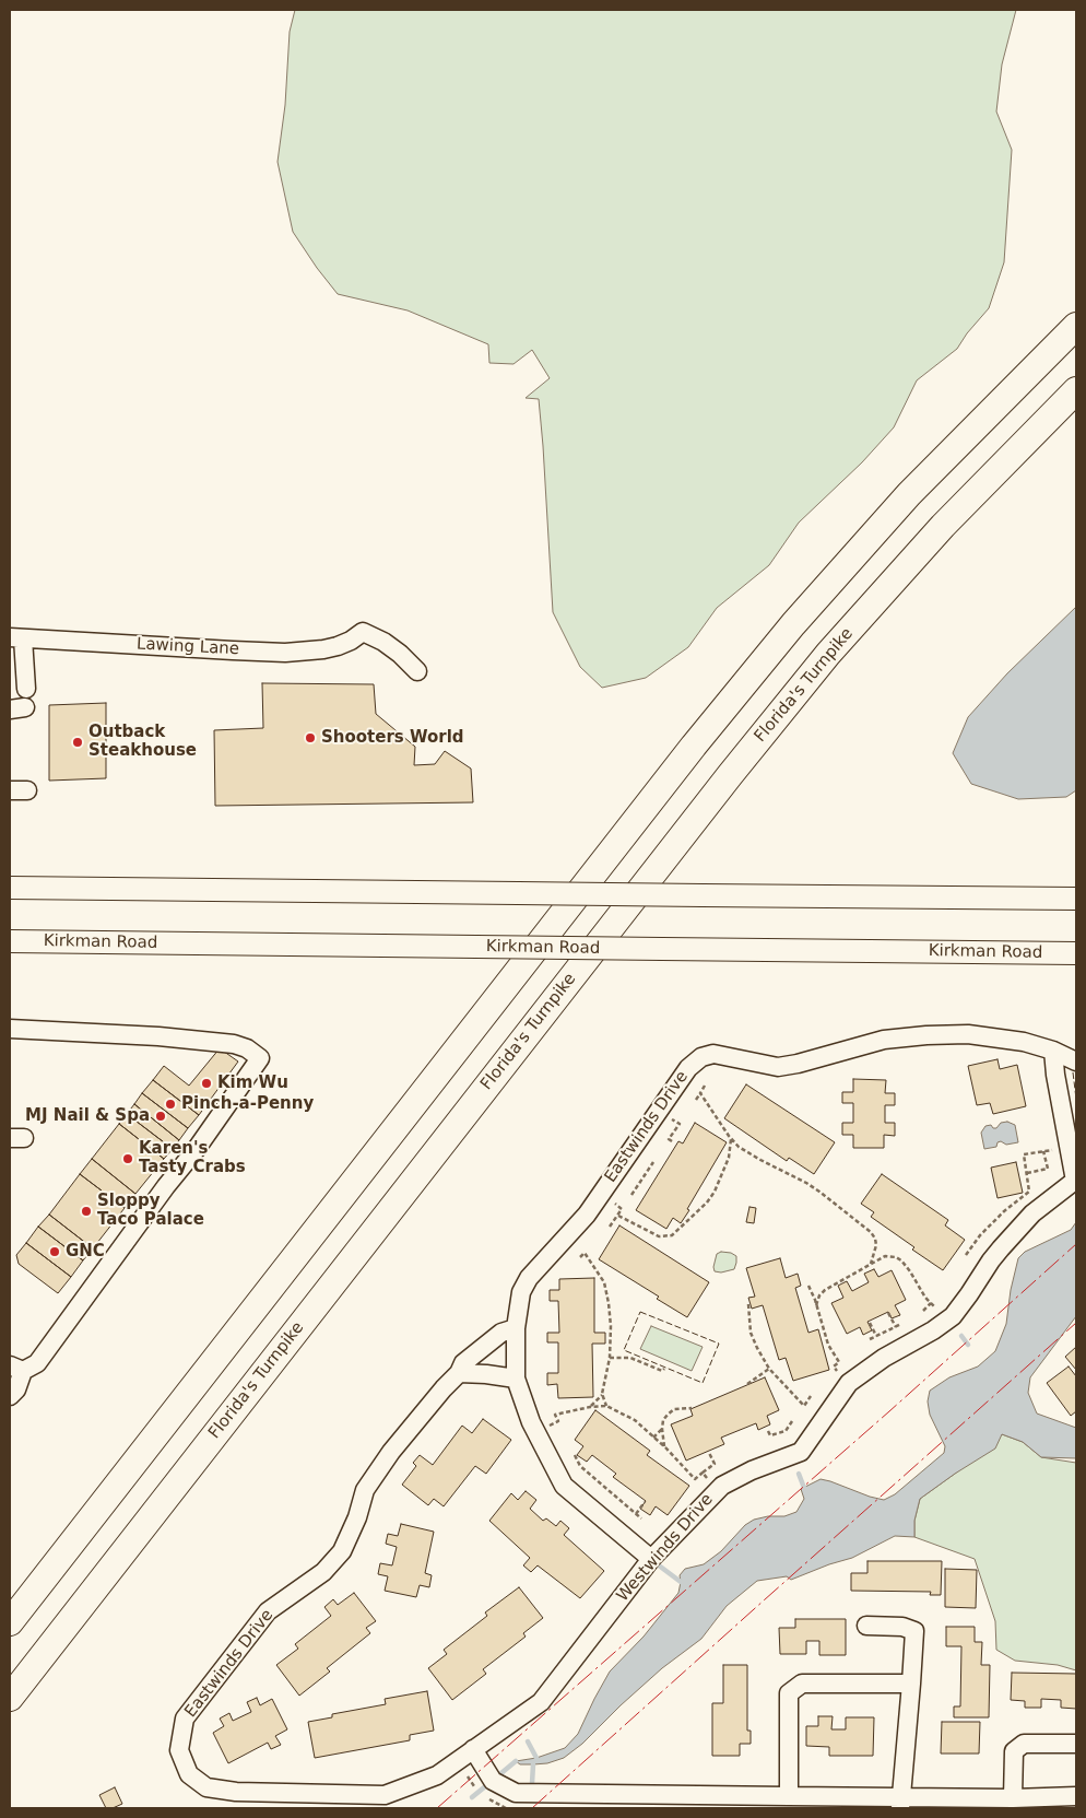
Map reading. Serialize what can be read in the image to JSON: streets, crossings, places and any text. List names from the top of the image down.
{
  "streets": {
    "highway": ["Florida's Turnpike"],
    "main road": ["Kirkman Road"],
    "street": ["Lawing Lane", "Eastwinds Drive", "Westwinds Drive"]
  },
  "crossings": [
    ["Eastwinds Drive", "Westwinds Drive"]
  ],
  "places": [
    "Shooters World",
    "Outback Steakhouse",
    "Kim Wu",
    "Pinch-a-Penny",
    "MJ Nail & Spa",
    "Karen's Tasty Crabs",
    "Sloppy Taco Palace",
    "GNC"
  ]
}
